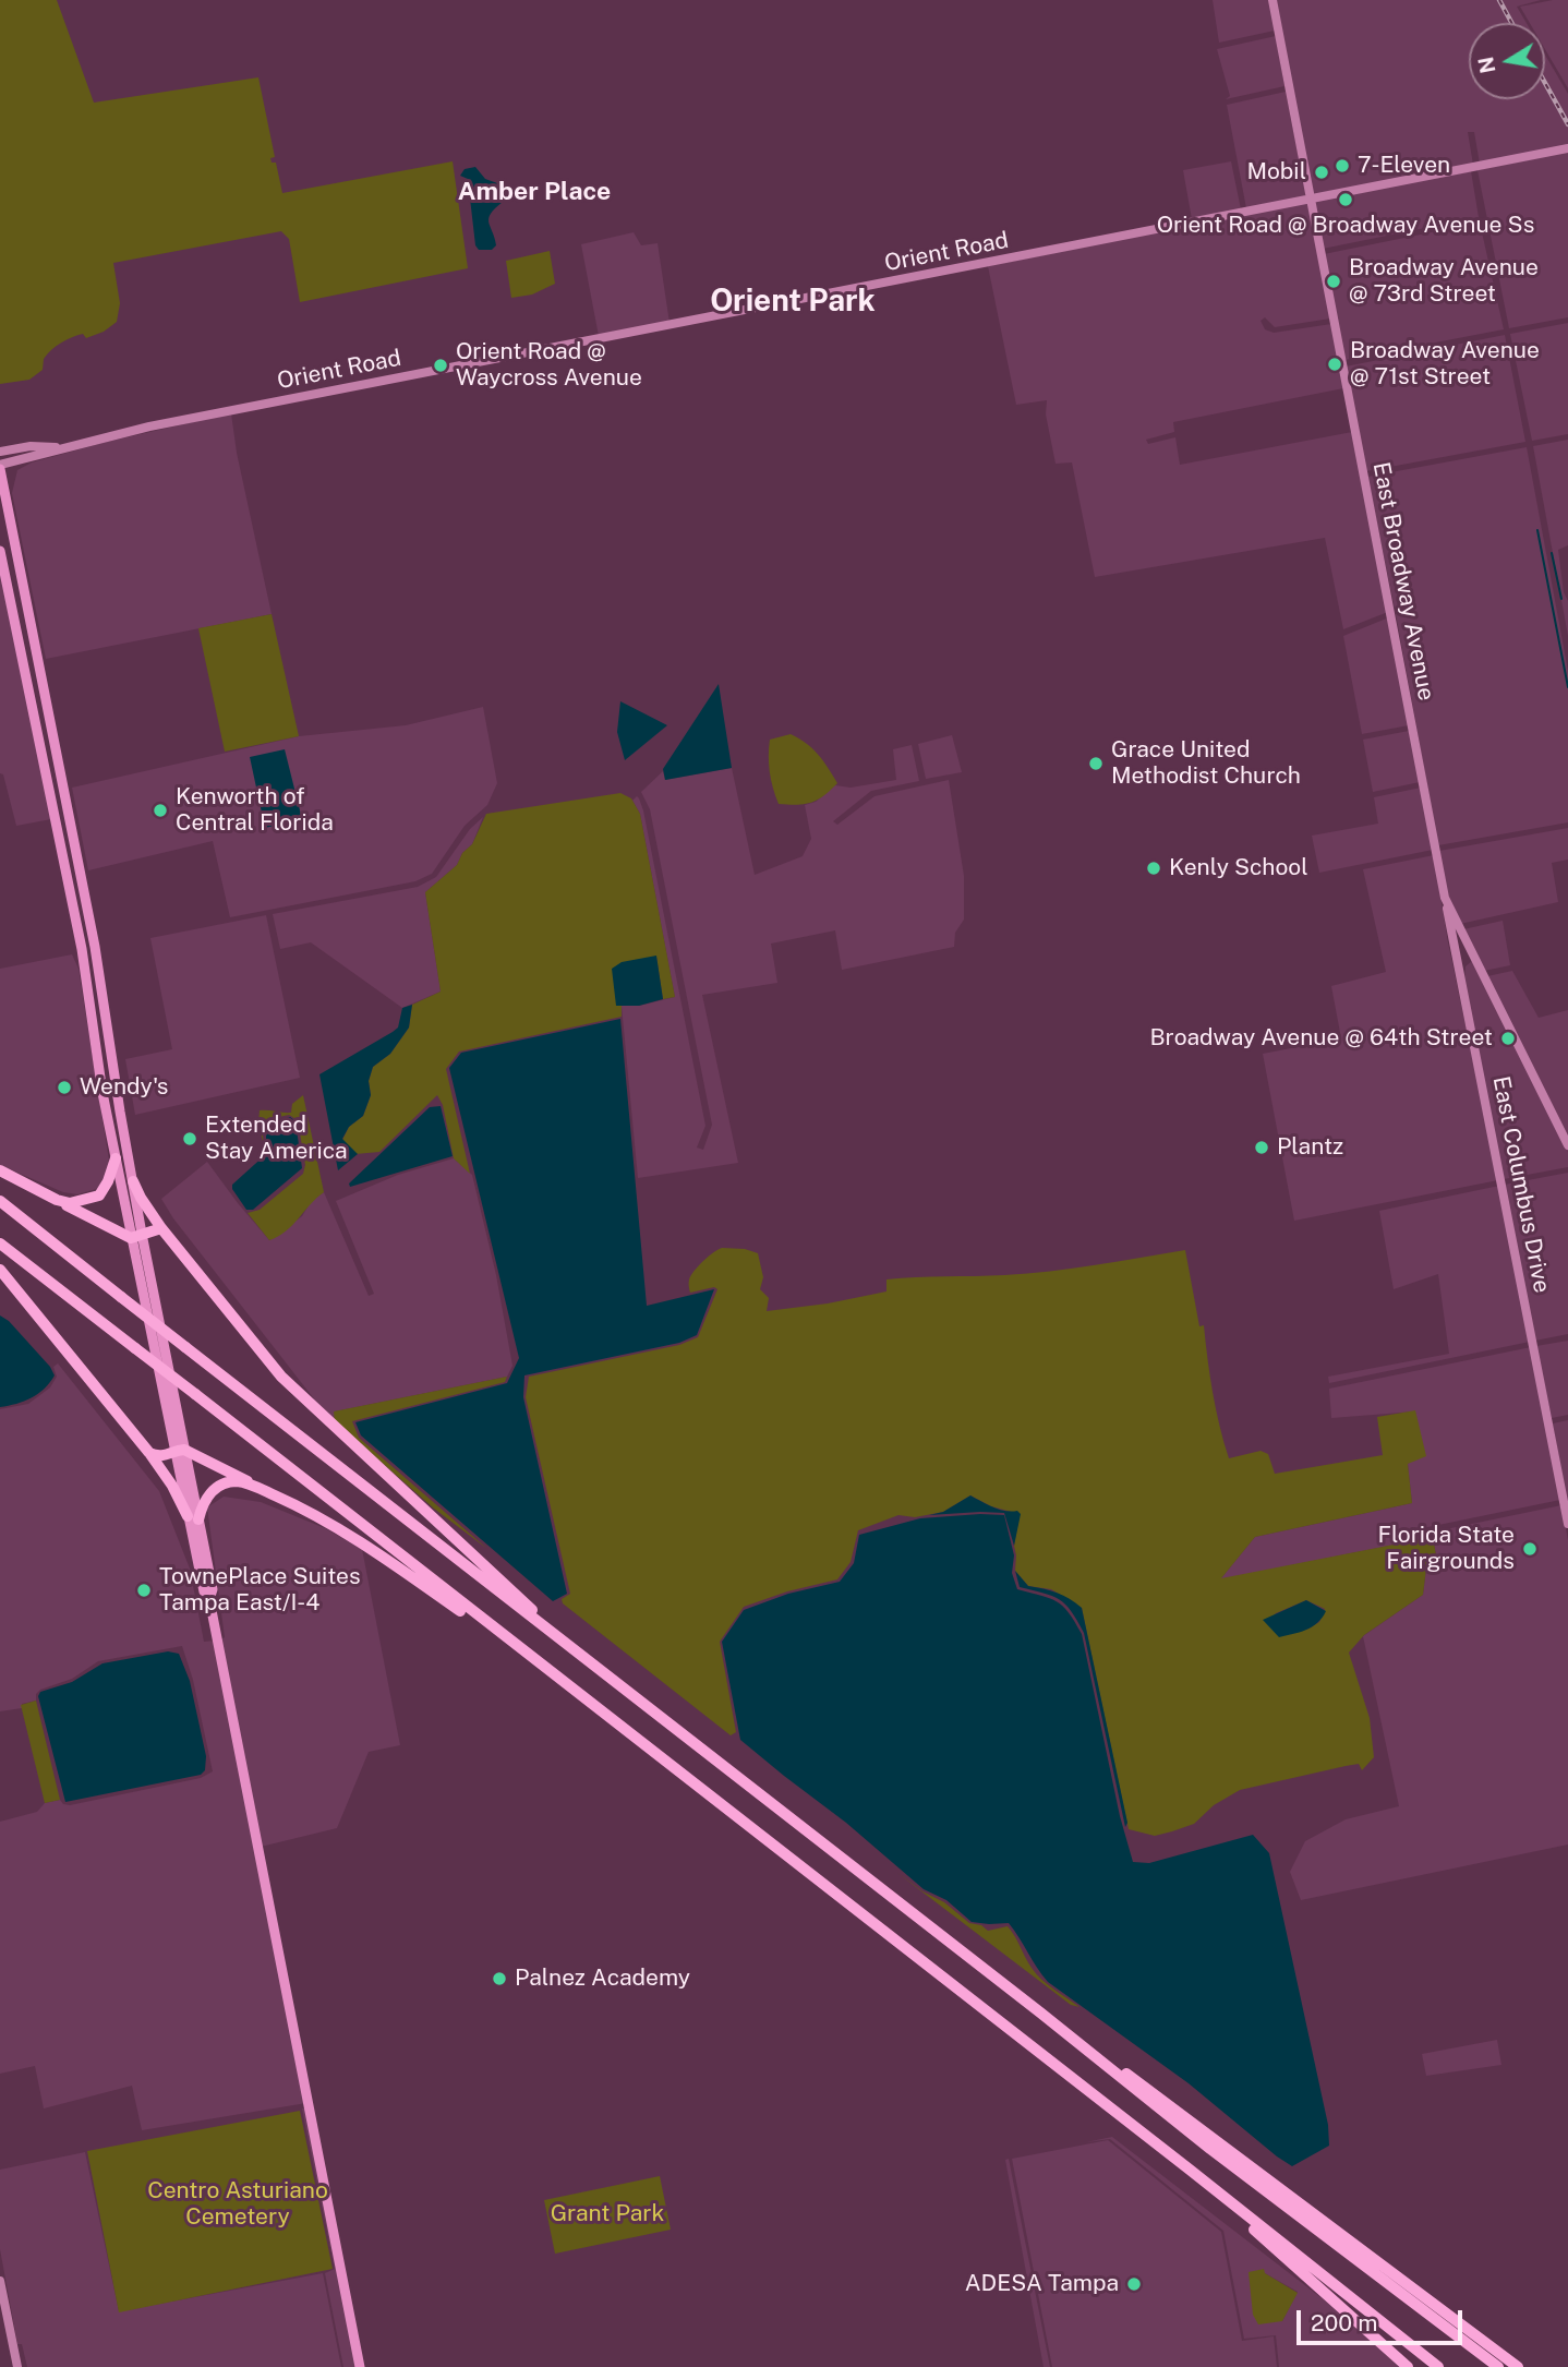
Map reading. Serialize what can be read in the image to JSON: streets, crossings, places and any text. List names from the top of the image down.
{
  "streets": {
    "street": ["Orient Road", "East Broadway Avenue", "East Columbus Drive"]
  },
  "crossings": [
    ["Orient Road", "East Broadway Avenue"],
    ["East Broadway Avenue", "East Columbus Drive"]
  ],
  "districts": ["Amber Place", "Orient Park"],
  "parks": ["Centro Asturiano Cemetery", "Grant Park"],
  "places": [
    "7-Eleven",
    "Mobil",
    "Orient Road @ Broadway Avenue Ss",
    "Broadway Avenue @ 73rd Street",
    "Broadway Avenue @ 71st Street",
    "Orient Road @ Waycross Avenue",
    "Grace United Methodist Church",
    "Kenworth of Central Florida",
    "Kenly School",
    "Broadway Avenue @ 64th Street",
    "Wendy's",
    "Extended Stay America",
    "Plantz",
    "Florida State Fairgrounds",
    "TownePlace Suites Tampa East/I-4",
    "Palnez Academy",
    "ADESA Tampa"
  ],
  "scale_bar": "200 m",
  "north": "left"
}
